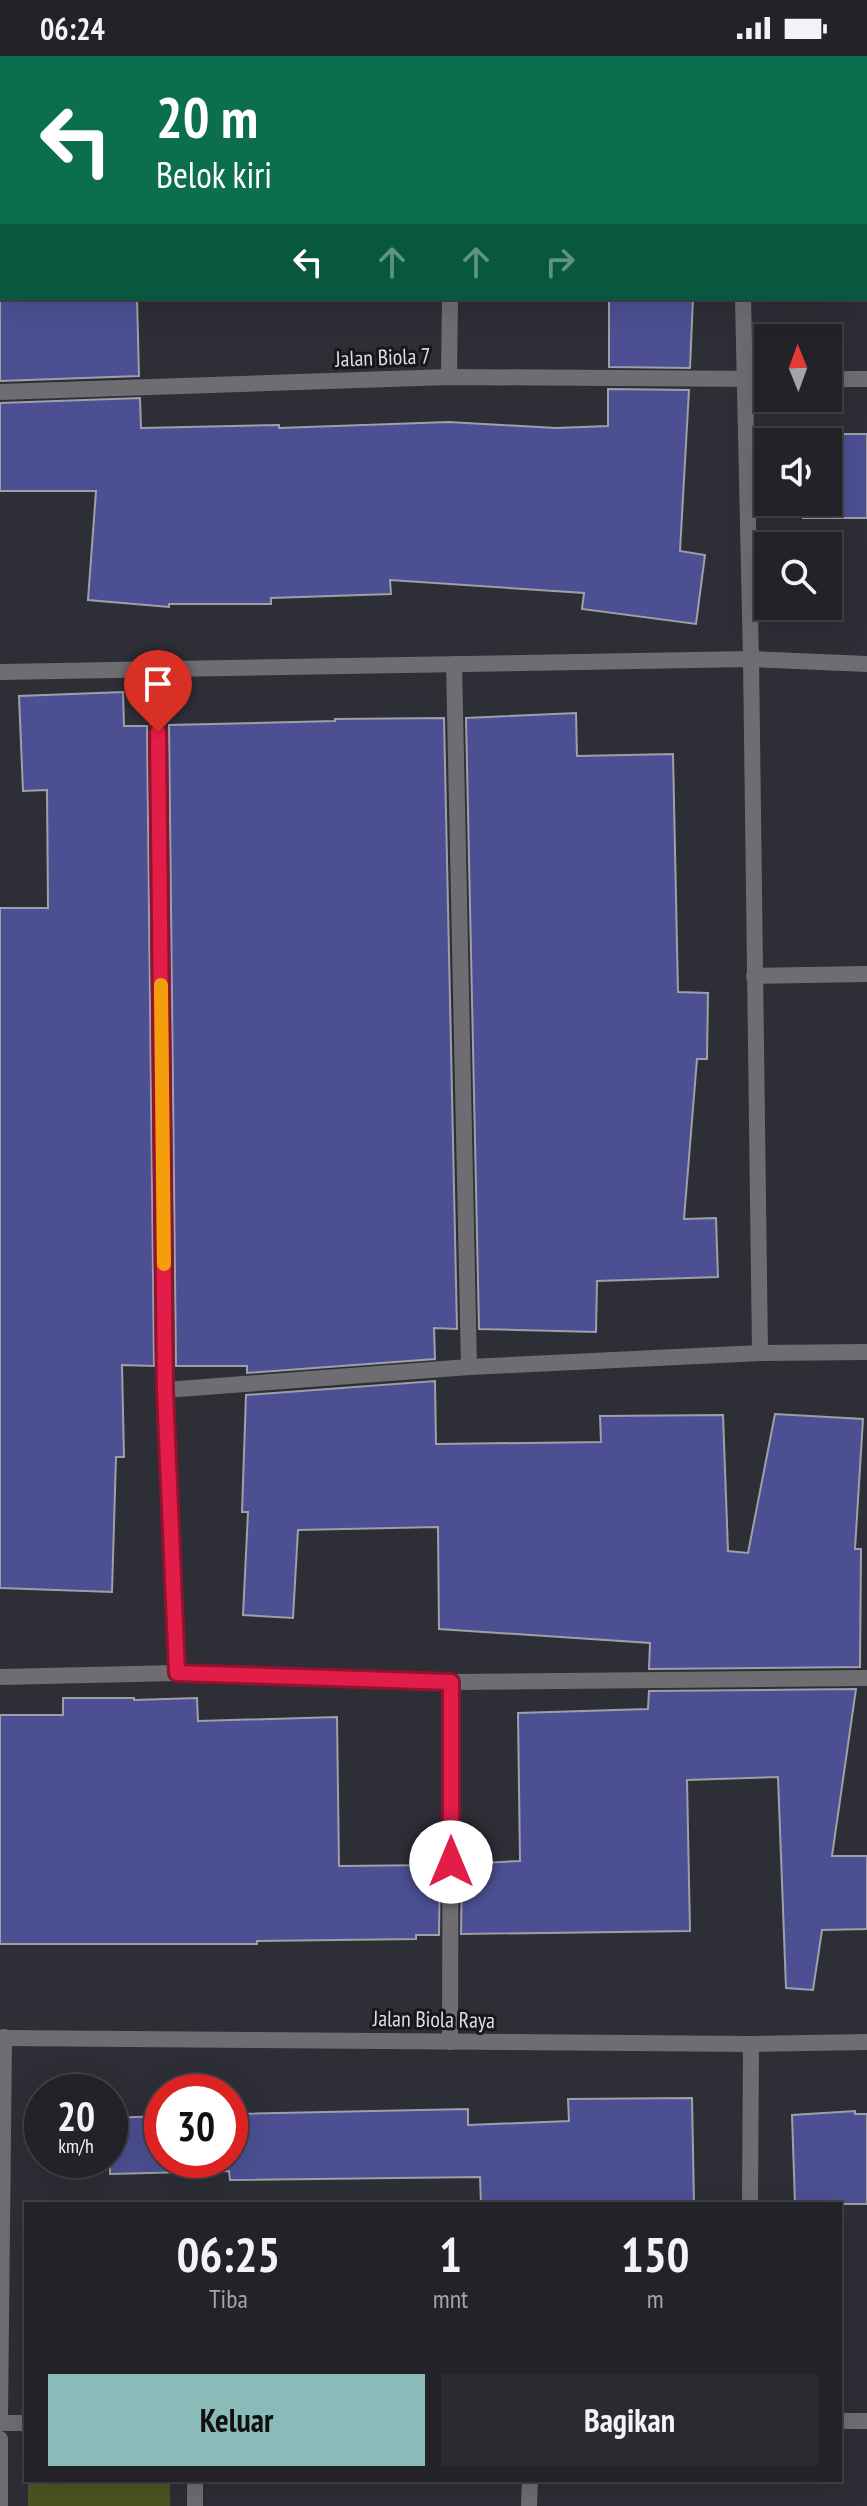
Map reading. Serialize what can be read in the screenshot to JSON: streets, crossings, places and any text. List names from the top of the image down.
{
  "streets": {
    "street": ["Jalan Biola 7", "Jalan Biola Raya"]
  },
  "north": "top",
  "page": {
    "status": "06:24",
    "turn": ["20 m", "Belok kiri"],
    "speed": "20 km/h",
    "limit": "30",
    "eta": [
      "06:25",
      "Tiba",
      "1",
      "mnt",
      "150",
      "m"
    ],
    "buttons": ["Keluar", "Bagikan"]
  }
}
